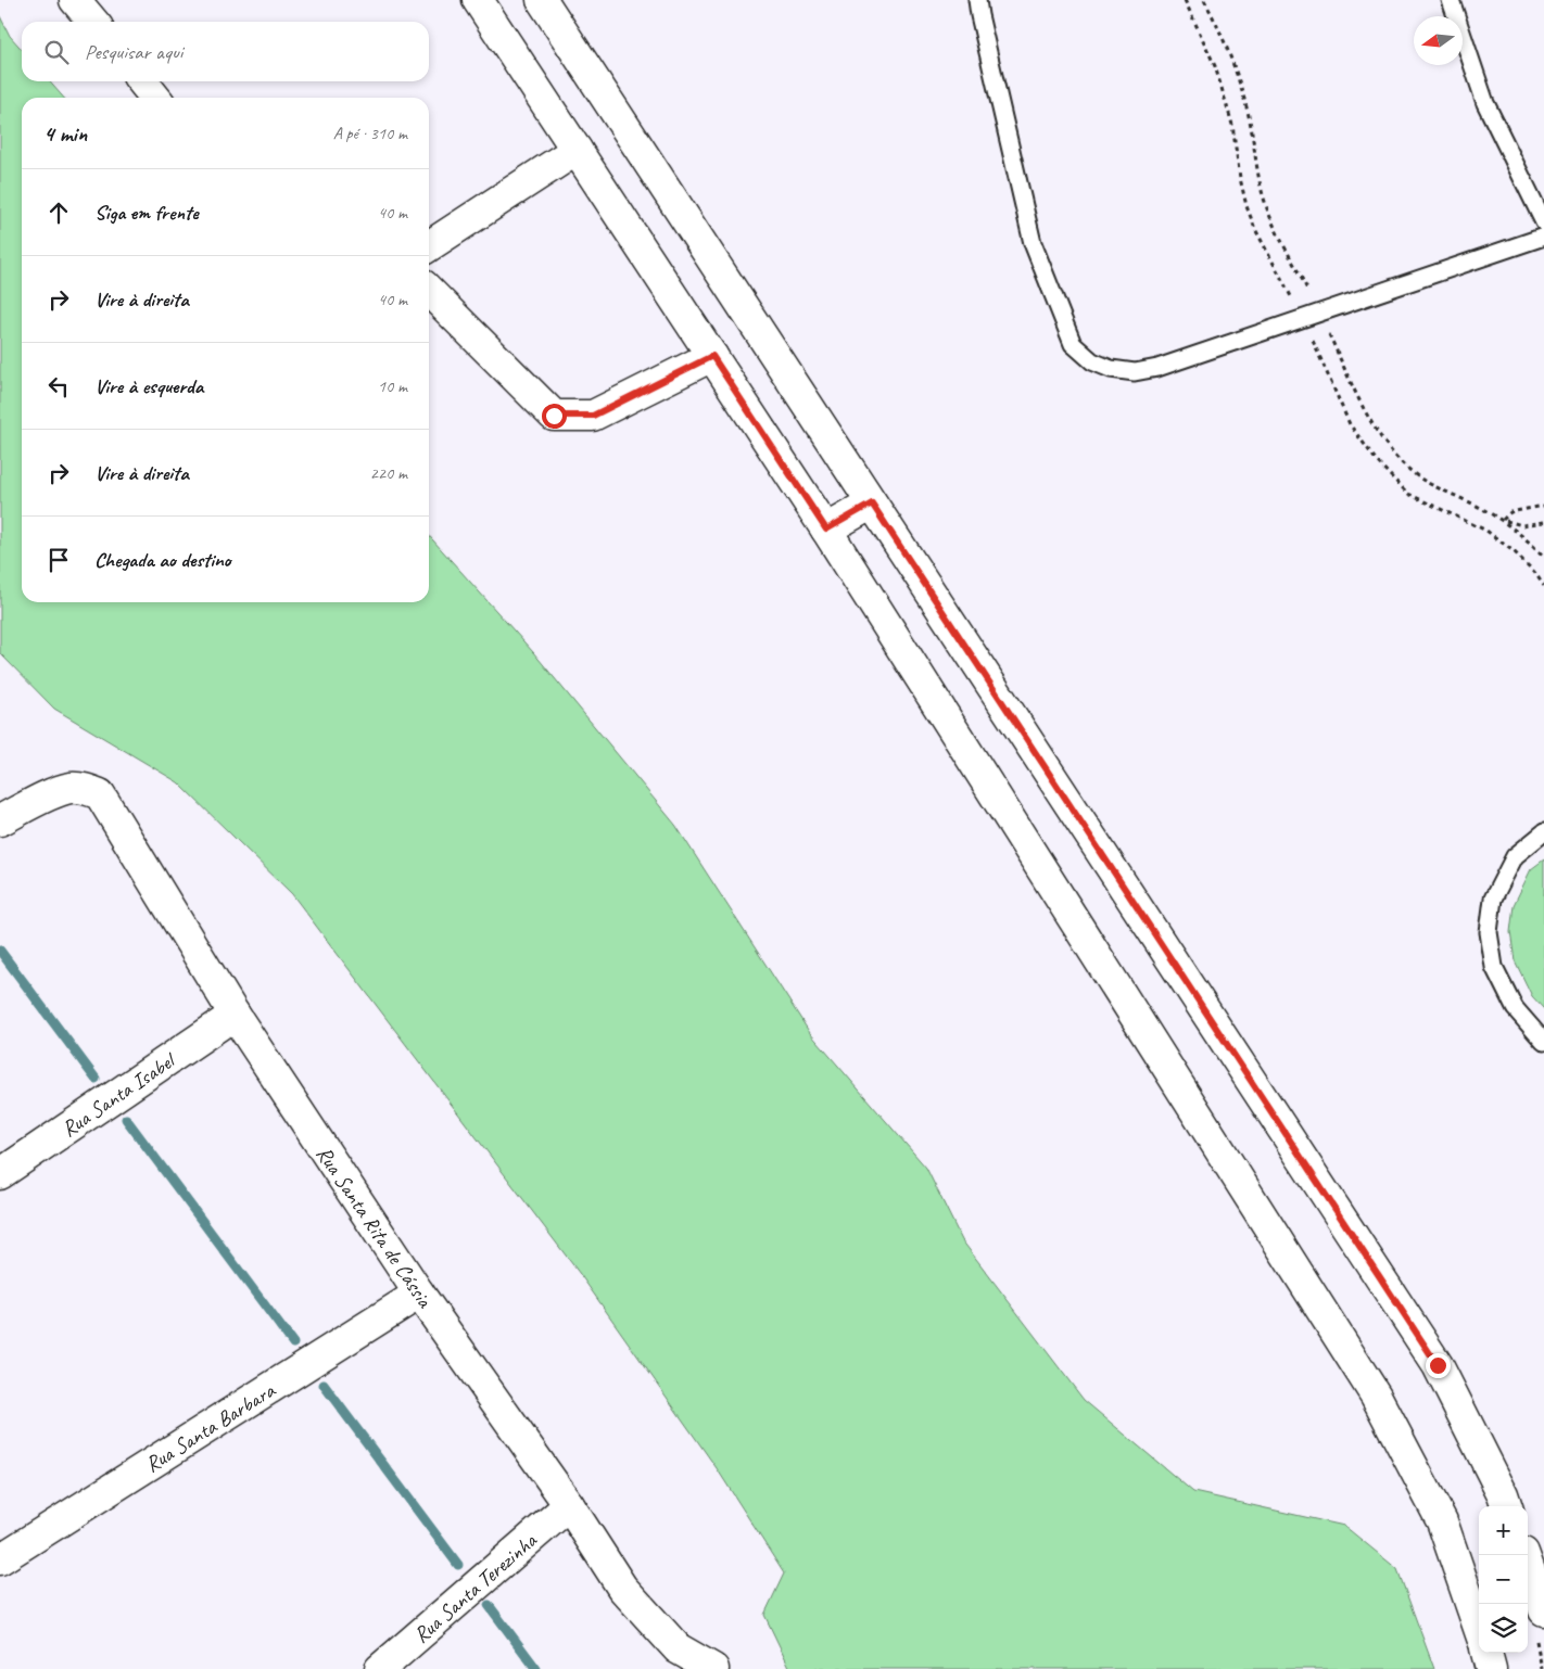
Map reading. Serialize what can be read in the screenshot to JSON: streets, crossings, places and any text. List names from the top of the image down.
{
  "streets": {
    "street": [
      "Rua Santa Isabel",
      "Rua Santa Rita de Cássia",
      "Rua Santa Barbara",
      "Rua Santa Terezinha"
    ]
  },
  "crossings": [
    ["Rua Santa Isabel", "Rua Santa Rita de Cássia"],
    ["Rua Santa Rita de Cássia", "Rua Santa Barbara"],
    ["Rua Santa Rita de Cássia", "Rua Santa Terezinha"]
  ],
  "north": "left",
  "page": {
    "search": "Pesquisar aqui",
    "heading": ["4 min", "A pé · 310 m"],
    "list": [
      ["Siga em frente", "40 m"],
      ["Vire à direita", "40 m"],
      ["Vire à esquerda", "10 m"],
      ["Vire à direita", "220 m"],
      "Chegada ao destino"
    ],
    "map_buttons": ["+", "−"]
  }
}
